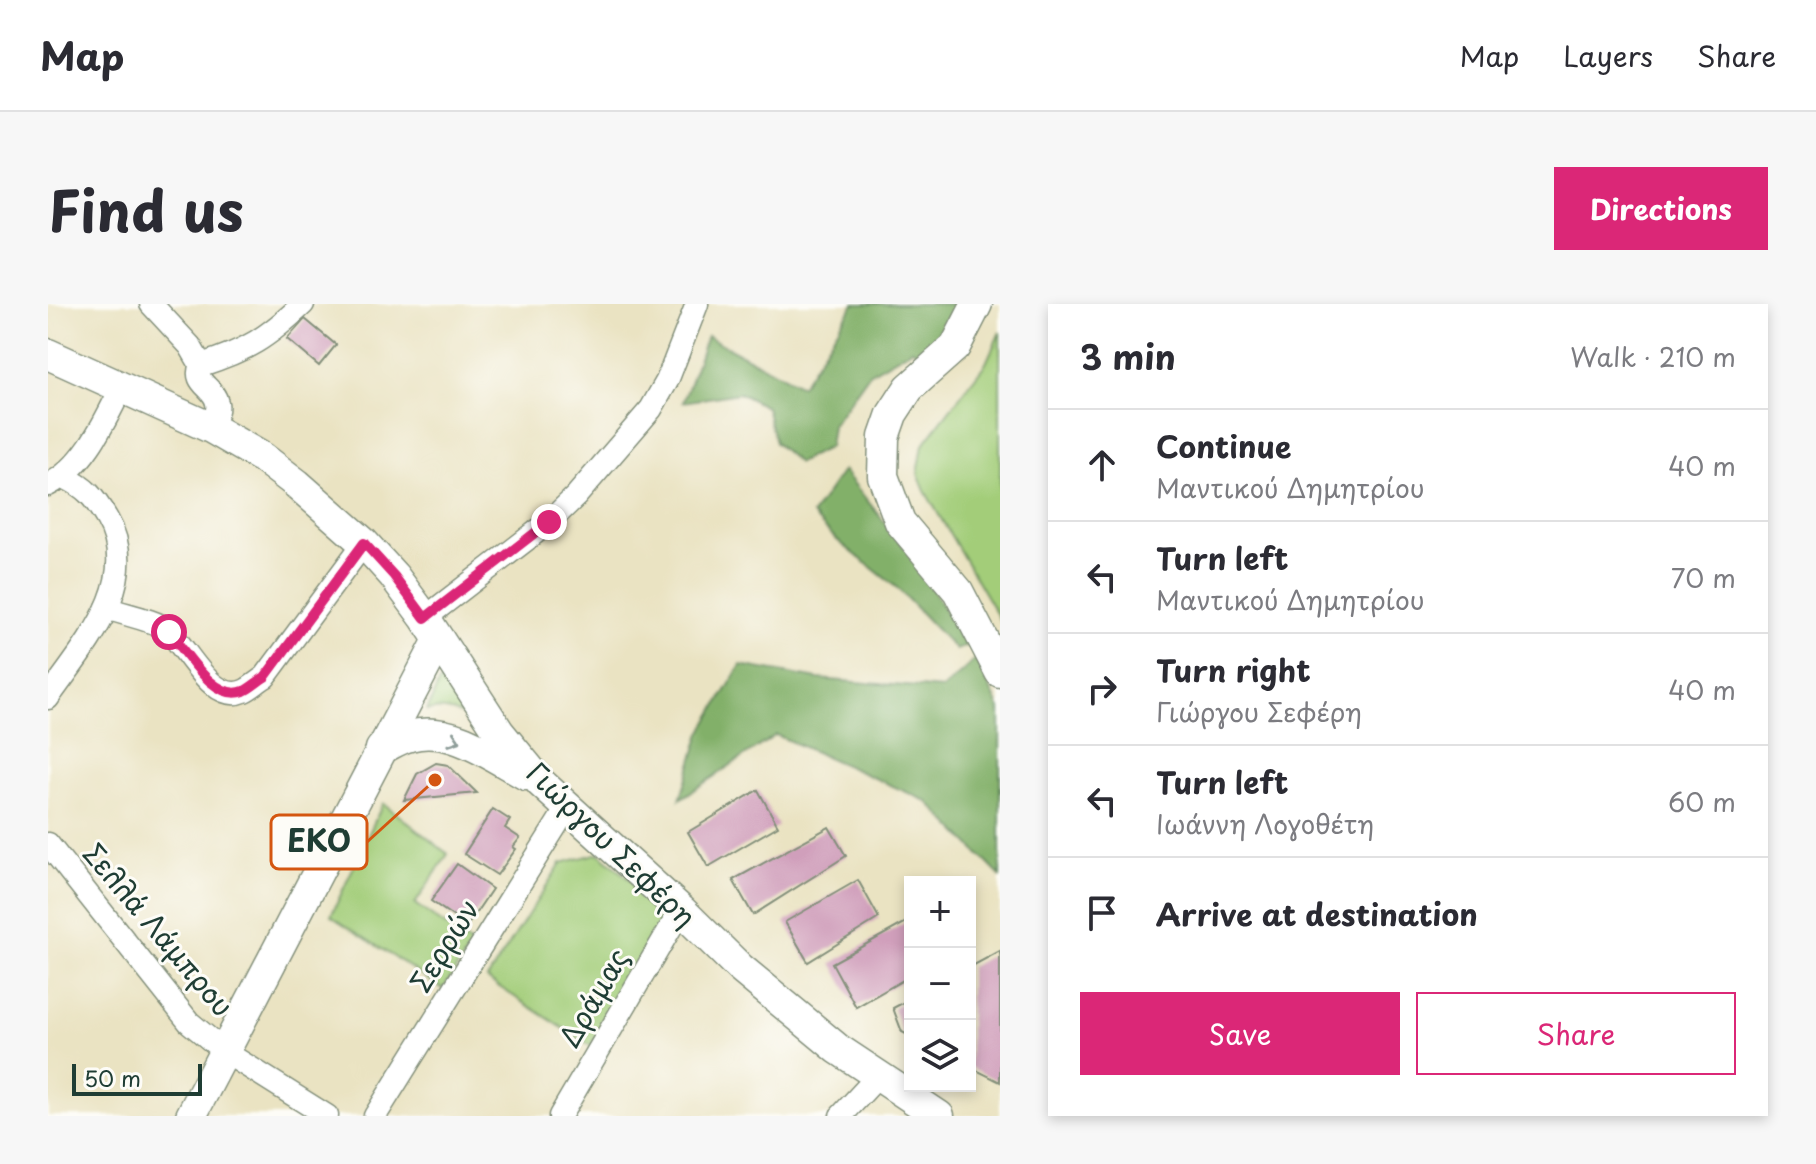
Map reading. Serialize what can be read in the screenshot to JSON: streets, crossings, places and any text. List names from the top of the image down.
{
  "streets": {
    "main road": ["Γιώργου Σεφέρη"],
    "street": ["Σελλά Λάμπρου", "Σερρών", "Δράμας"]
  },
  "crossings": [
    ["Γιώργου Σεφέρη", "Σερρών"],
    ["Γιώργου Σεφέρη", "Δράμας"]
  ],
  "places": ["EKO"],
  "scale_bar": "50 m",
  "page": {
    "header": "Map",
    "nav": ["Map", "Layers", "Share"],
    "title": "Find us",
    "buttons": [
      "Directions",
      ["Save", "Share"]
    ],
    "heading": ["3 min", "Walk · 210 m"],
    "list": [
      ["Continue", "Μαντικού Δημητρίου", "40 m"],
      ["Turn left", "Μαντικού Δημητρίου", "70 m"],
      ["Turn right", "Γιώργου Σεφέρη", "40 m"],
      ["Turn left", "Ιωάννη Λογοθέτη", "60 m"],
      "Arrive at destination"
    ],
    "map_buttons": ["+", "−"],
    "scale": "50 m"
  }
}
